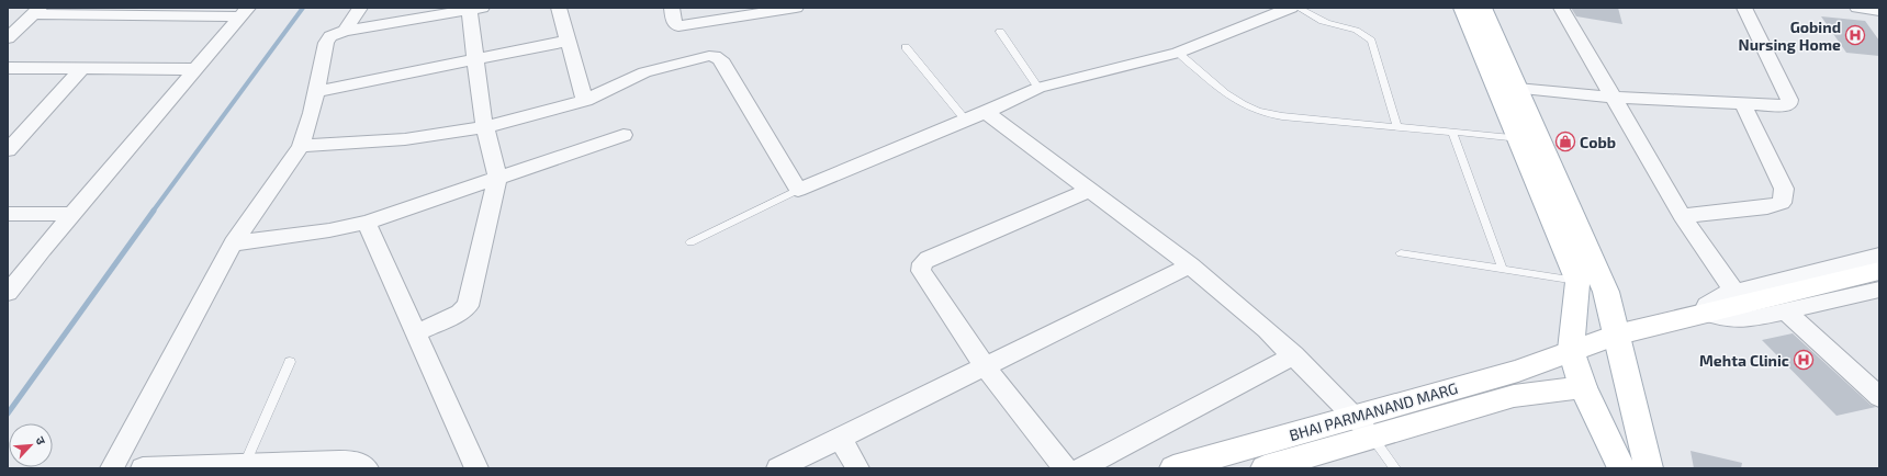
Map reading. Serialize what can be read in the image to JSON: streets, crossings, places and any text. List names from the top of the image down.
{
  "streets": {
    "main road": ["BHAI PARMANAND MARG"]
  },
  "places": {
    "hospital": ["Gobind Nursing Home", "Mehta Clinic"],
    "shop": ["Cobb"]
  },
  "north": "top right"
}
